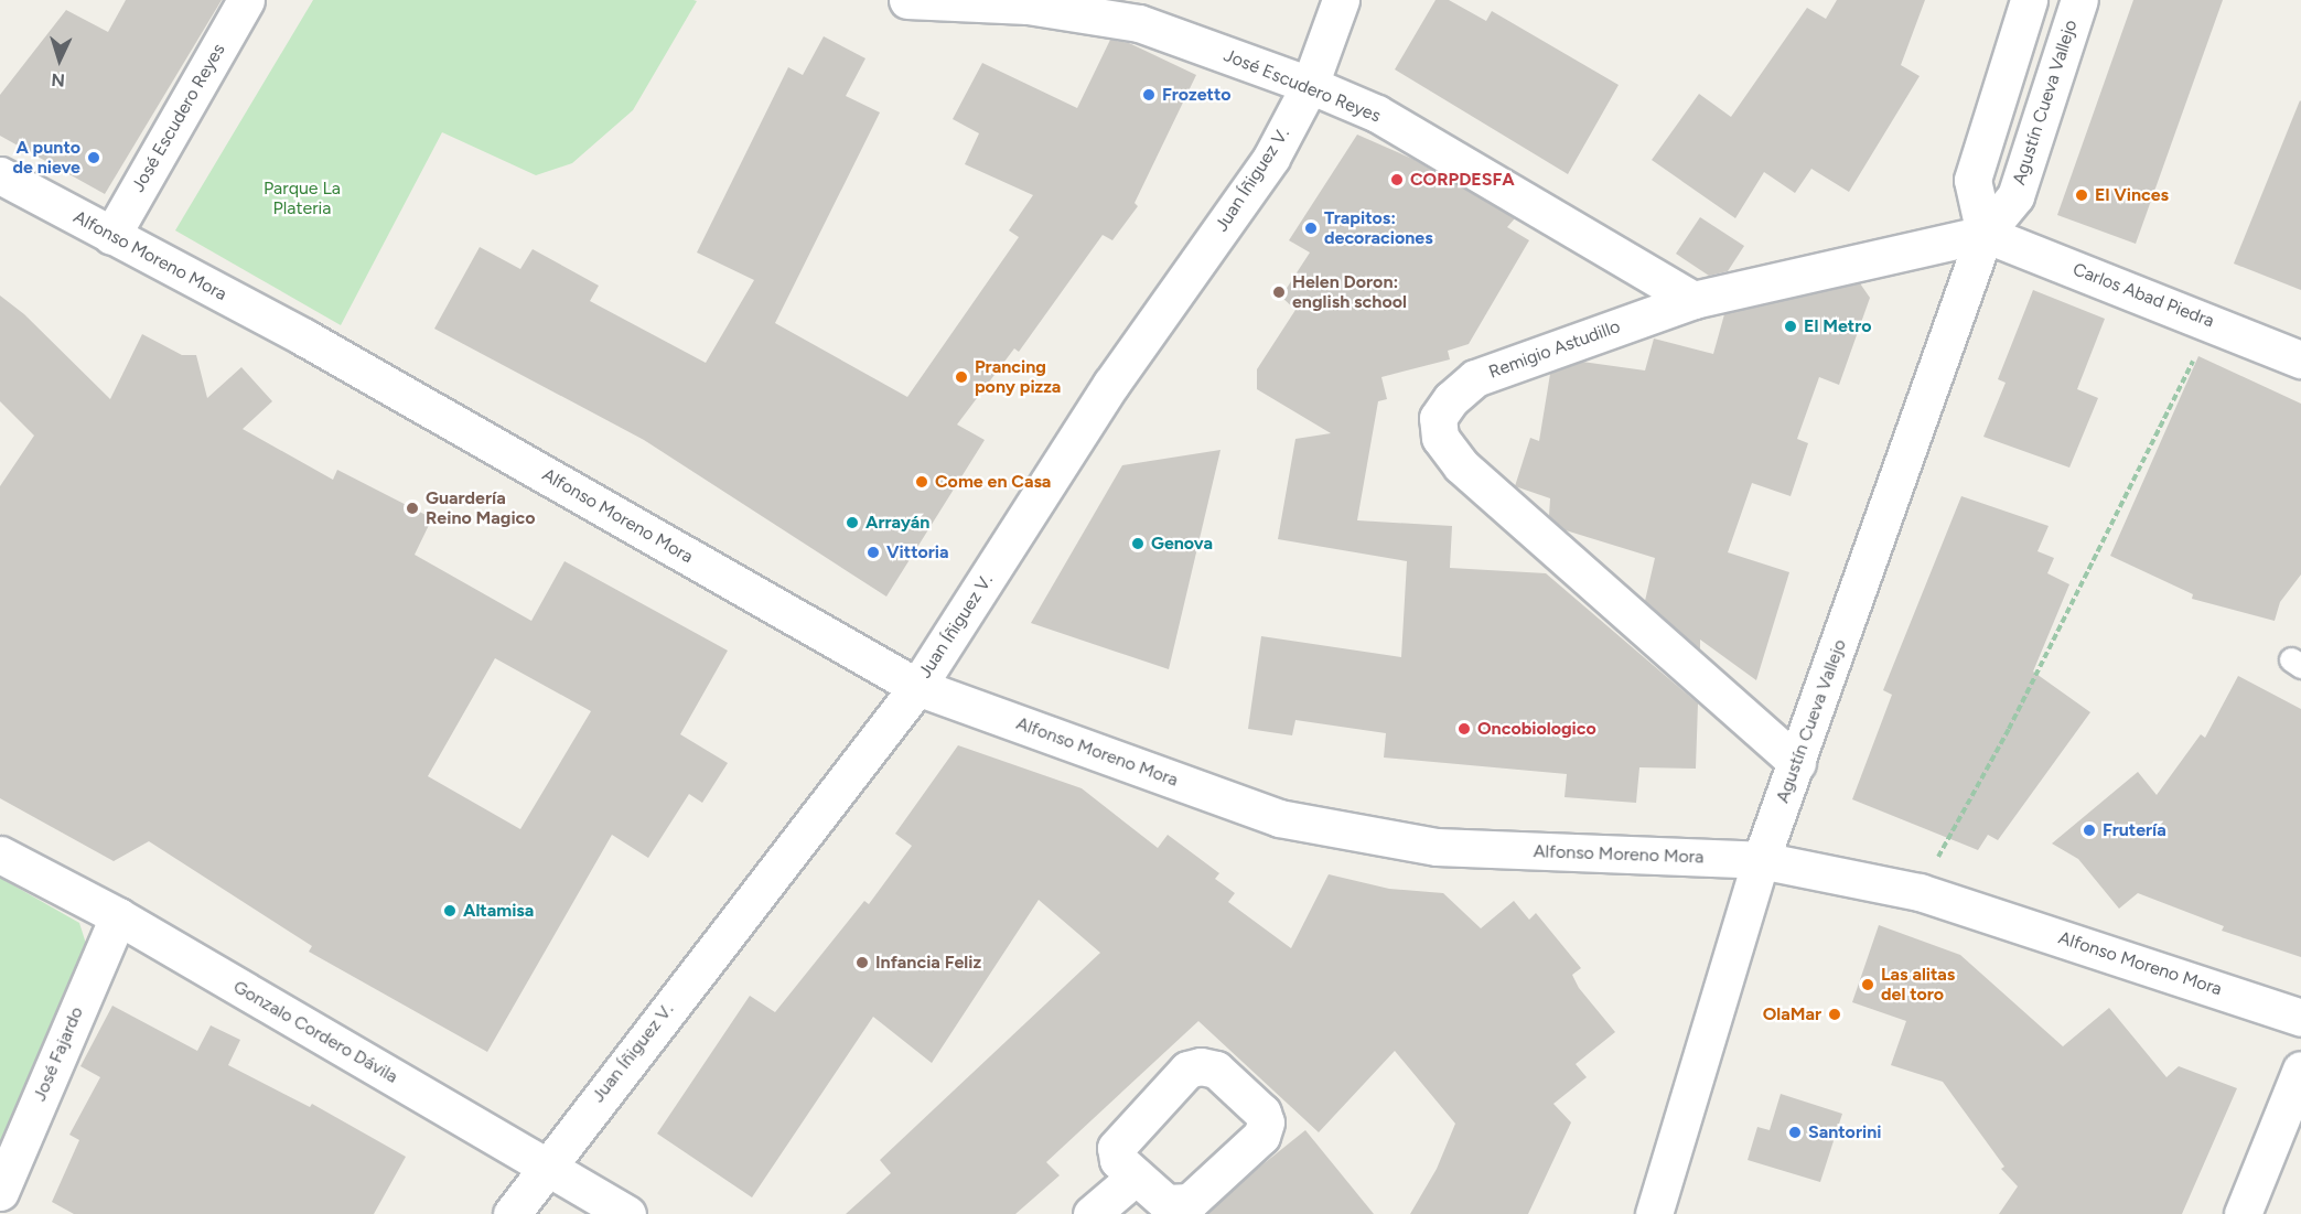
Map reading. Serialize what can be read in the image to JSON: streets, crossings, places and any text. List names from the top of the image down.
{
  "streets": {
    "street": [
      "José Escudero Reyes",
      "Agustín Cueva Vallejo",
      "Juan Íñiguez V.",
      "Alfonso Moreno Mora",
      "Carlos Abad Piedra",
      "Remigio Astudillo",
      "Gonzalo Cordero Dávila",
      "José Fajardo"
    ]
  },
  "crossings": [
    ["José Escudero Reyes", "Juan Íñiguez V."],
    ["José Escudero Reyes", "Alfonso Moreno Mora"],
    ["José Escudero Reyes", "Remigio Astudillo"],
    ["Agustín Cueva Vallejo", "Alfonso Moreno Mora"],
    ["Agustín Cueva Vallejo", "Carlos Abad Piedra"],
    ["Agustín Cueva Vallejo", "Remigio Astudillo"],
    ["Juan Íñiguez V.", "Alfonso Moreno Mora"],
    ["Juan Íñiguez V.", "Gonzalo Cordero Dávila"],
    ["Carlos Abad Piedra", "Remigio Astudillo"],
    ["Gonzalo Cordero Dávila", "José Fajardo"]
  ],
  "parks": ["Parque La Plateria"],
  "places": [
    "Frozetto",
    "A punto de nieve",
    "CORPDESFA",
    "El Vinces",
    "Trapitos: decoraciones",
    "Helen Doron: english school",
    "El Metro",
    "Prancing pony pizza",
    "Come en Casa",
    "Guardería Reino Magico",
    "Arrayán",
    "Genova",
    "Vittoria",
    "Oncobiologico",
    "Frutería",
    "Altamisa",
    "Infancia Feliz",
    "Las alitas del toro",
    "OlaMar",
    "Santorini"
  ],
  "north": "bottom"
}
